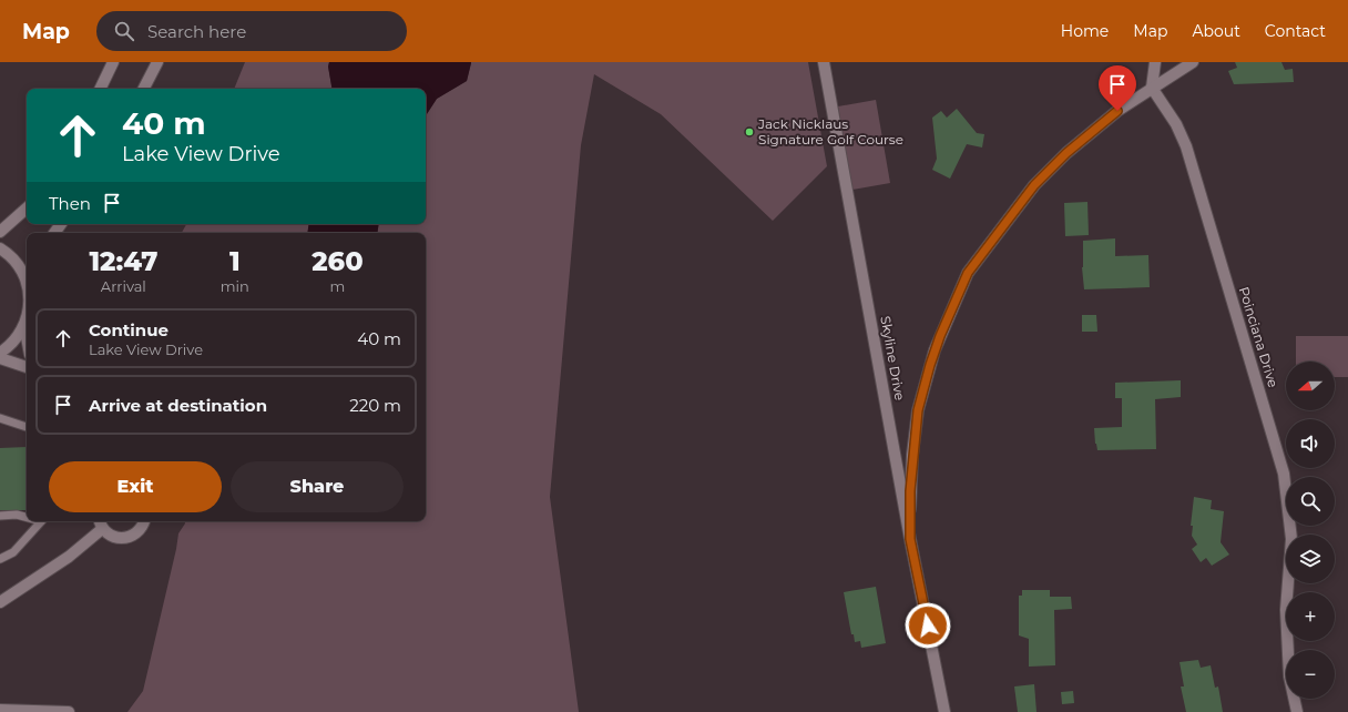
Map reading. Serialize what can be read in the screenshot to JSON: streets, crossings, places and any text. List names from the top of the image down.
{
  "streets": {
    "street": ["Poinciana Drive", "Skyline Drive"]
  },
  "places": ["Jack Nicklaus Signature Golf Course"],
  "north": "left",
  "page": {
    "header": "Map",
    "search": "Search here",
    "nav": [
      "Home",
      "Map",
      "About",
      "Contact"
    ],
    "turn": ["40 m", "Lake View Drive"],
    "then": "Then",
    "eta": [
      "12:47",
      "Arrival",
      "1",
      "min",
      "260",
      "m"
    ],
    "list": [
      {
        "name": "Continue",
        "note": "Lake View Drive",
        "value": "40 m"
      },
      {
        "name": "Arrive at destination",
        "value": "220 m"
      }
    ],
    "map_buttons": ["+", "−"],
    "buttons": ["Exit", "Share"]
  }
}
